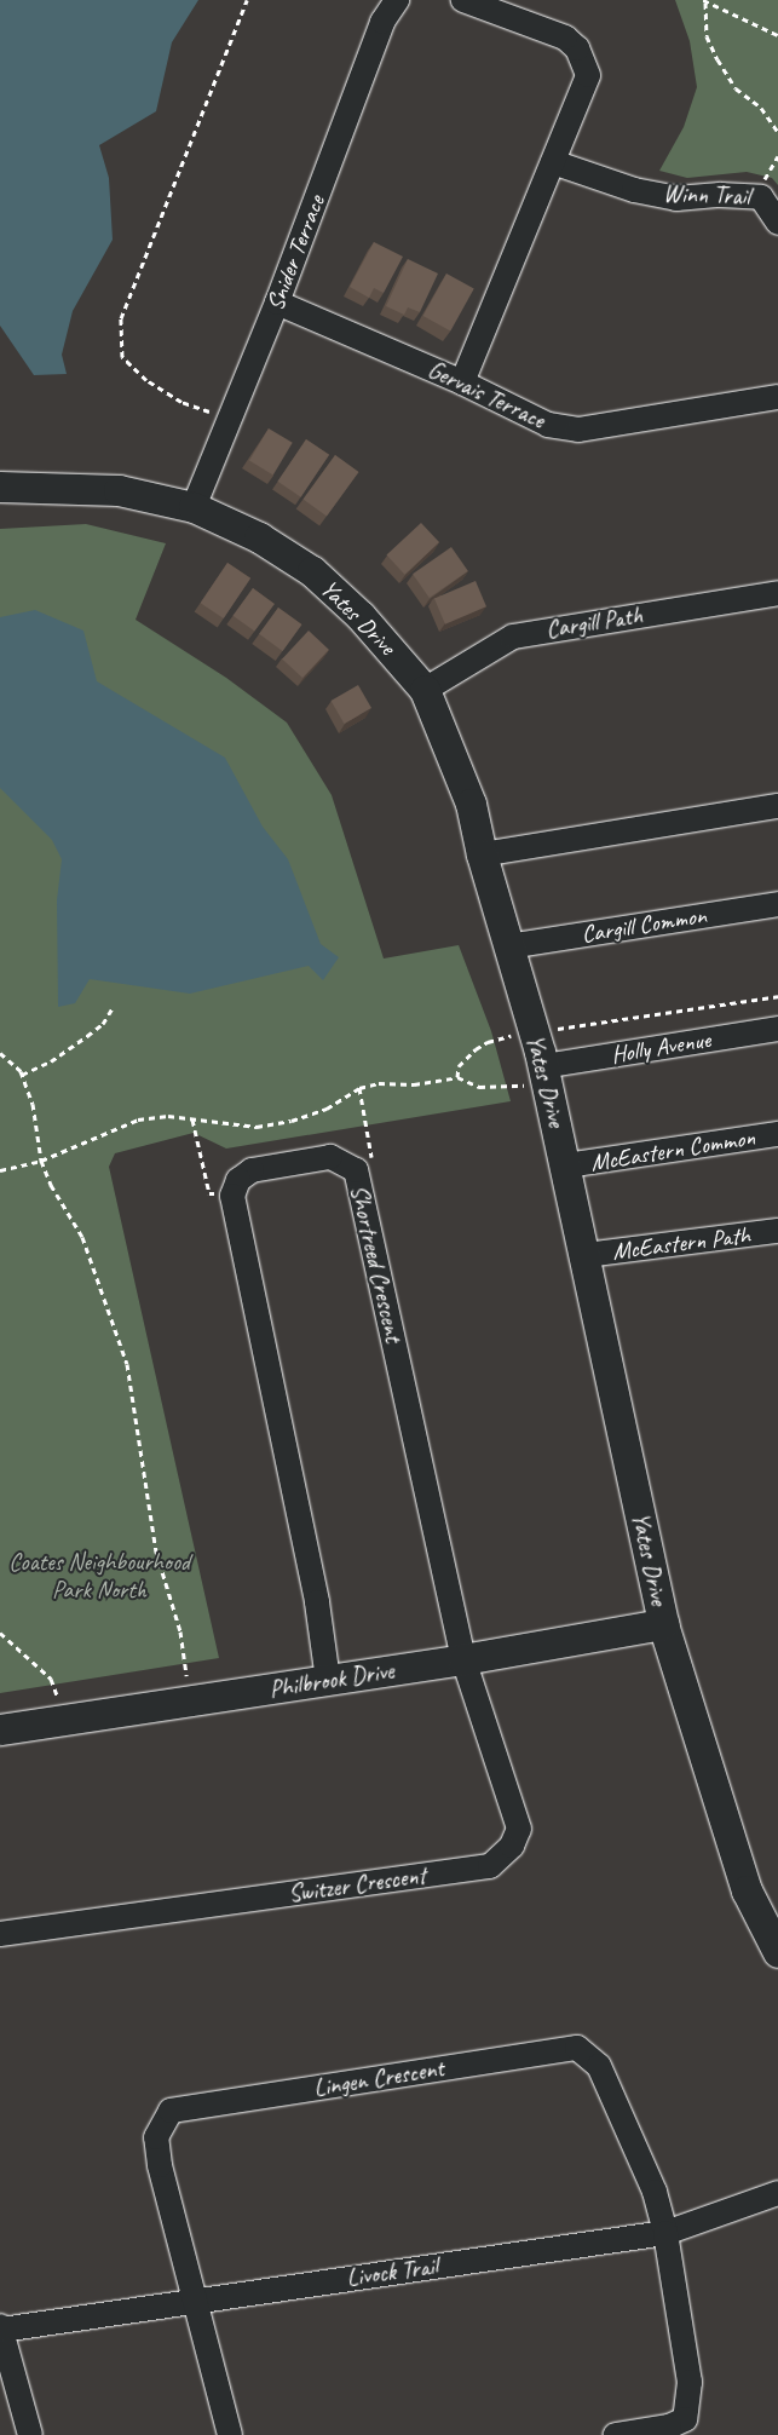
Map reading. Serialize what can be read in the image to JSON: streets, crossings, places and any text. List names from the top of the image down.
{
  "streets": {
    "street": [
      "Winn Trail",
      "Snider Terrace",
      "Gervais Terrace",
      "Yates Drive",
      "Cargill Path",
      "Cargill Common",
      "Holly Avenue",
      "McEastern Common",
      "McEastern Path",
      "Shortreed Crescent",
      "Philbrook Drive",
      "Switzer Crescent",
      "Lingen Crescent",
      "Livock Trail"
    ]
  },
  "crossings": [
    ["Snider Terrace", "Gervais Terrace"],
    ["Snider Terrace", "Yates Drive"],
    ["Yates Drive", "Cargill Path"],
    ["Yates Drive", "Cargill Common"],
    ["Yates Drive", "Holly Avenue"],
    ["Yates Drive", "McEastern Common"],
    ["Yates Drive", "McEastern Path"],
    ["Yates Drive", "Philbrook Drive"],
    ["Shortreed Crescent", "Philbrook Drive"],
    ["Shortreed Crescent", "Switzer Crescent"],
    ["Philbrook Drive", "Switzer Crescent"],
    ["Lingen Crescent", "Livock Trail"]
  ],
  "parks": ["Coates Neighbourhood Park North"]
}
